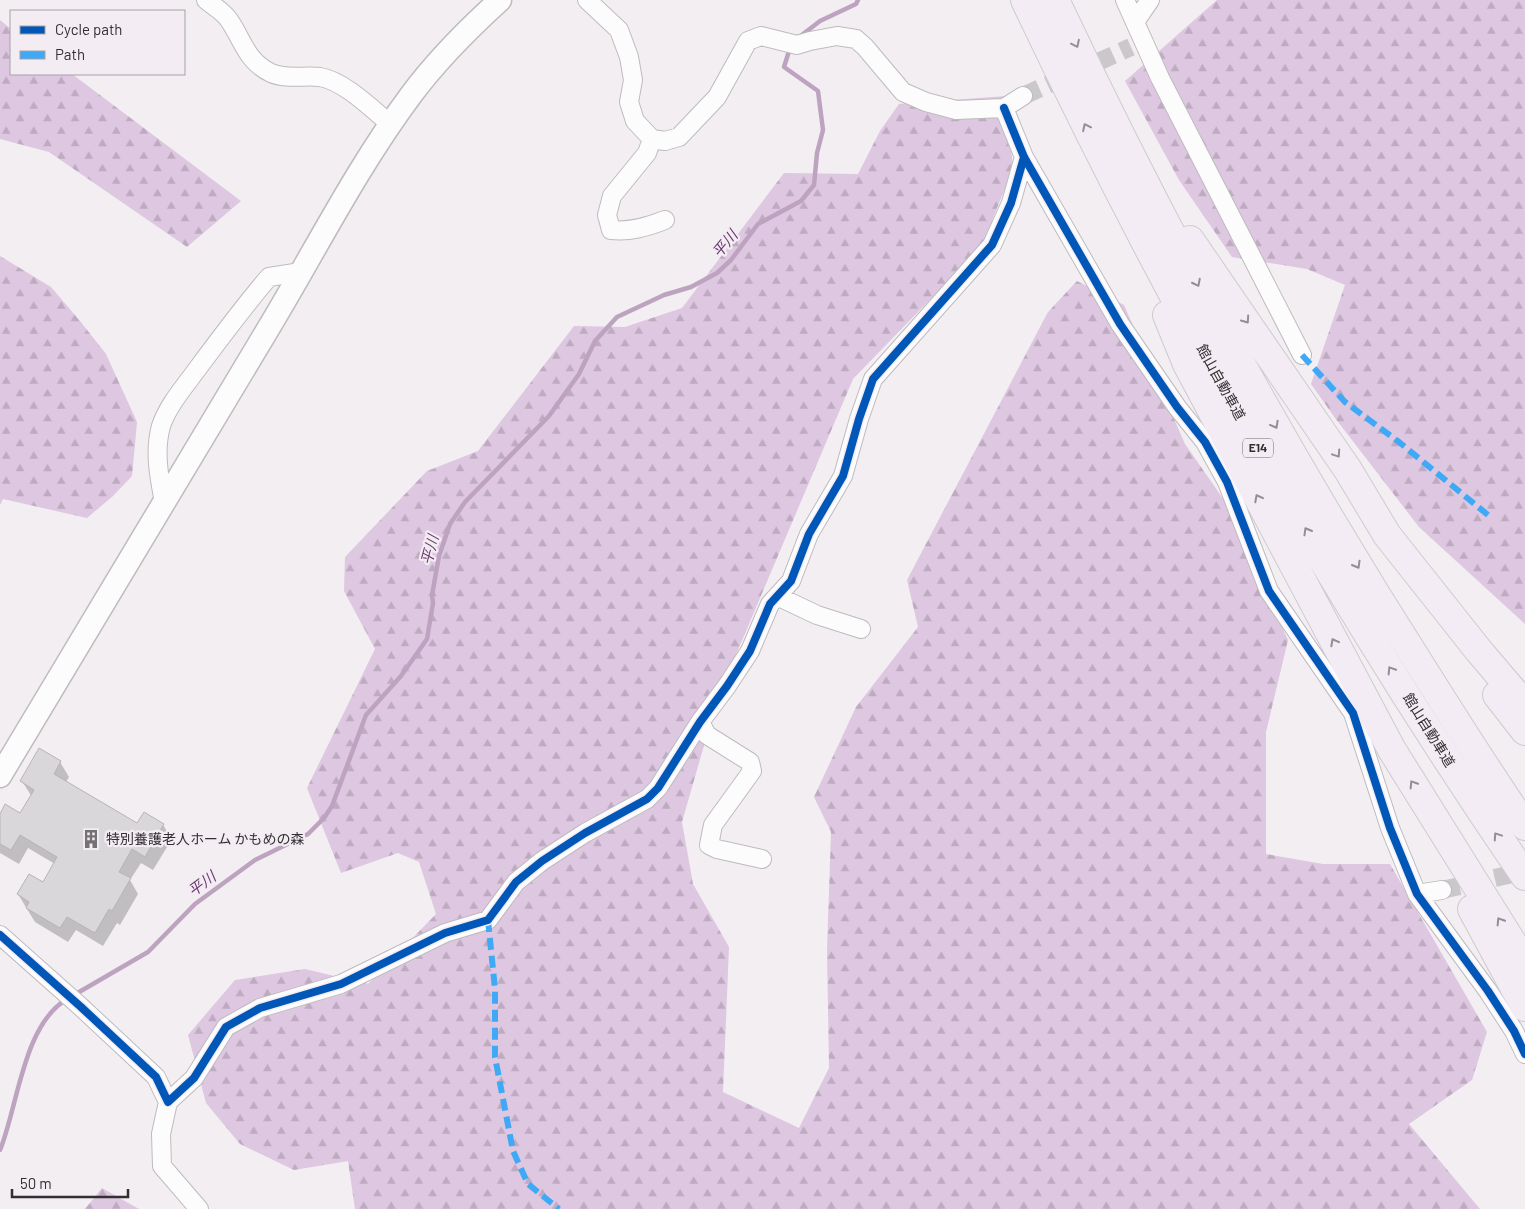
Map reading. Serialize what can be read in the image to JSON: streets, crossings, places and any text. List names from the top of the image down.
{
  "streets": {
    "highway": ["館山自動車道", "E14"]
  },
  "water": ["平川"],
  "places": {
    "building": ["特別養護老人ホーム かもめの森"]
  },
  "legend": ["Cycle path", "Path"],
  "scale_bar": "50 m"
}
